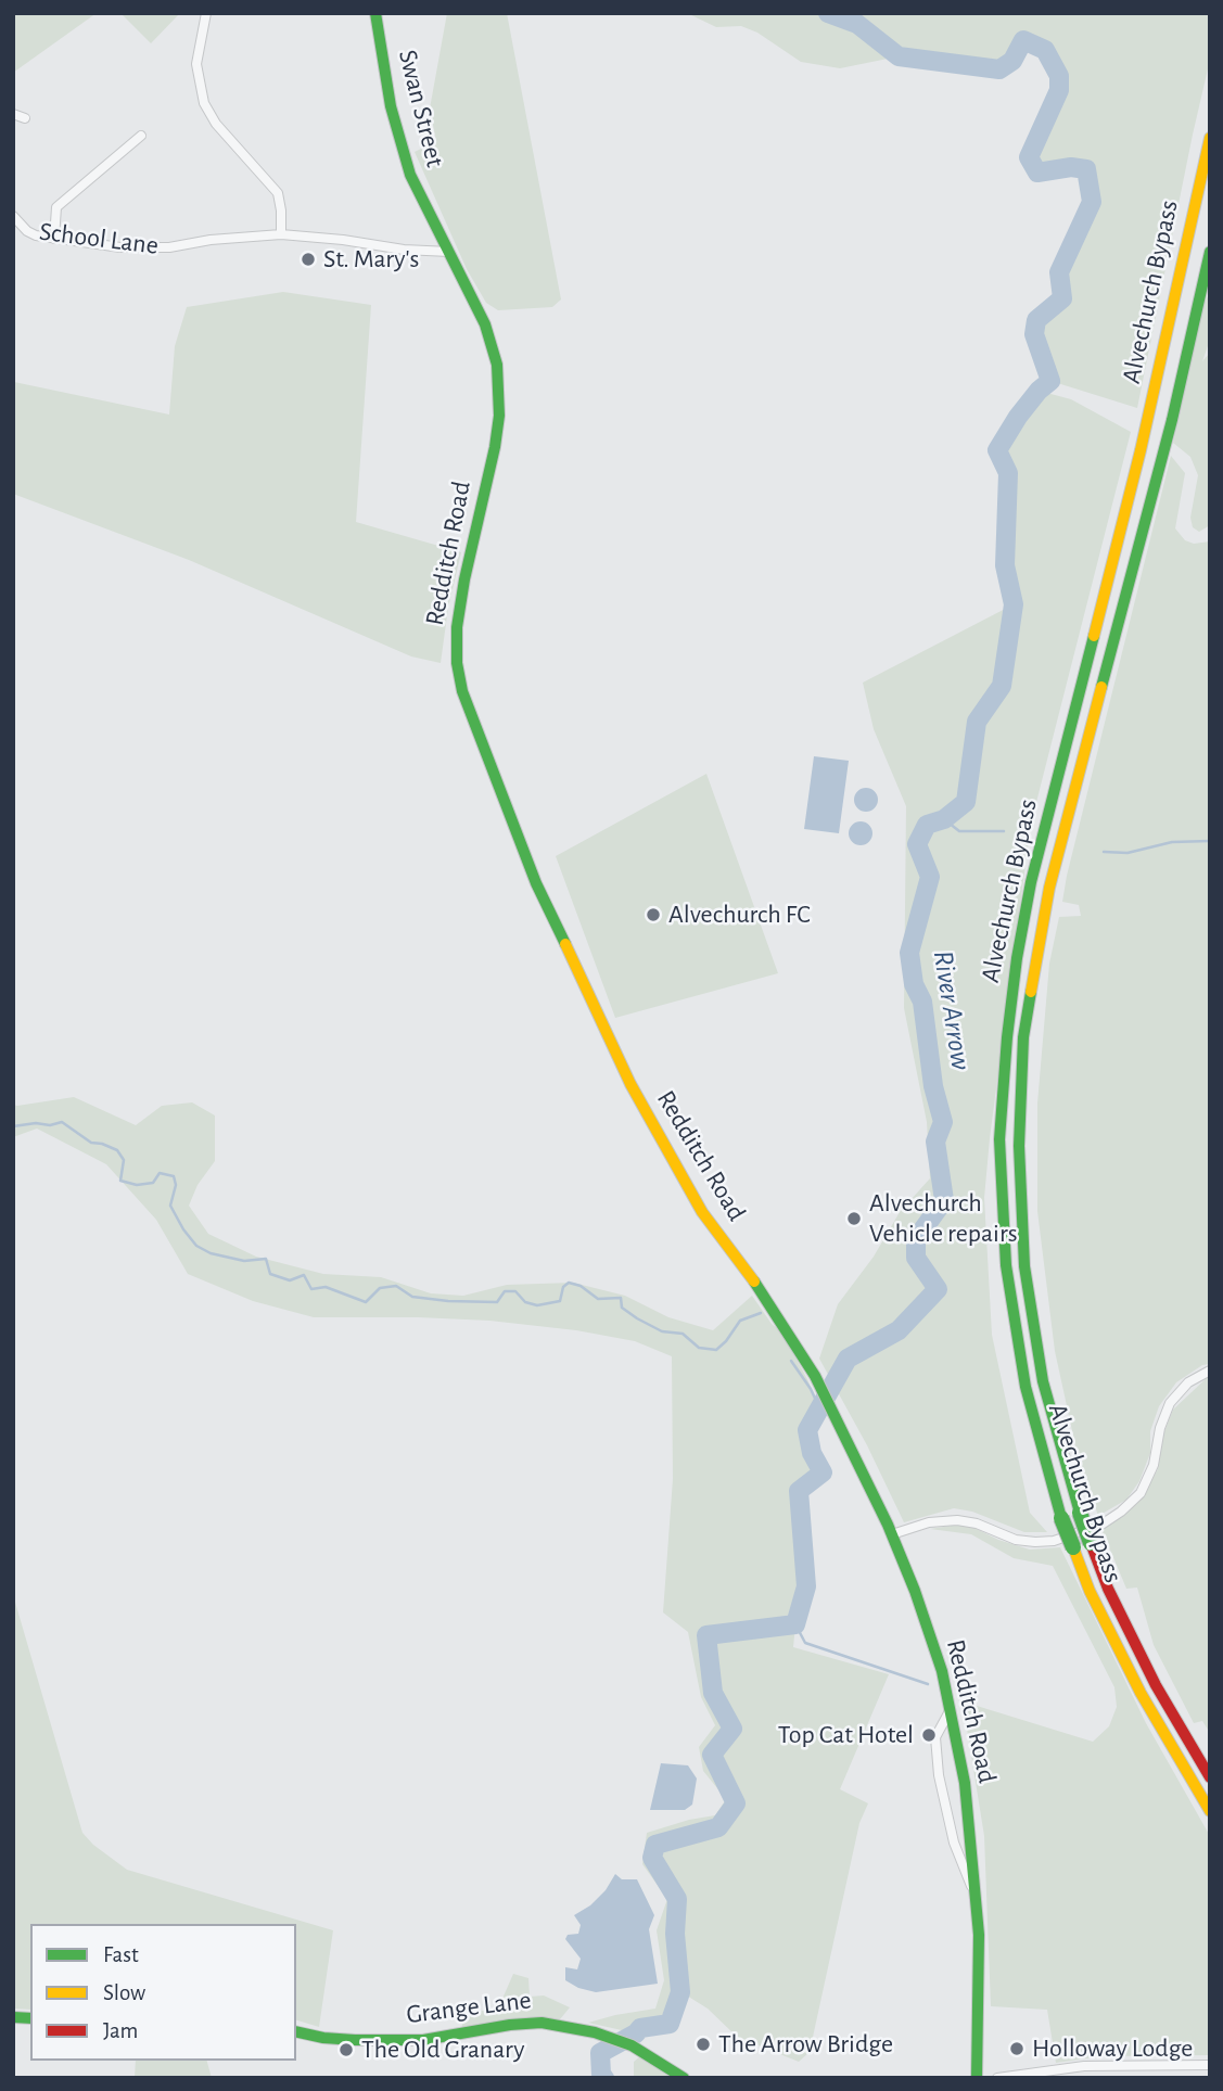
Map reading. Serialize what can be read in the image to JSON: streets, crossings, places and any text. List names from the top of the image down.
{
  "streets": {
    "main road": [
      "Swan Street",
      "Alvechurch Bypass",
      "Redditch Road",
      "Grange Lane"
    ],
    "street": ["School Lane"]
  },
  "crossings": [
    ["Swan Street", "School Lane"],
    ["Swan Street", "Redditch Road"],
    ["School Lane", "Redditch Road"]
  ],
  "water": ["River Arrow"],
  "places": [
    "St. Mary's",
    "Alvechurch FC",
    "Alvechurch Vehicle repairs",
    "Top Cat Hotel",
    "The Arrow Bridge",
    "Holloway Lodge",
    "The Old Granary"
  ],
  "legend": ["Fast", "Slow", "Jam"]
}
